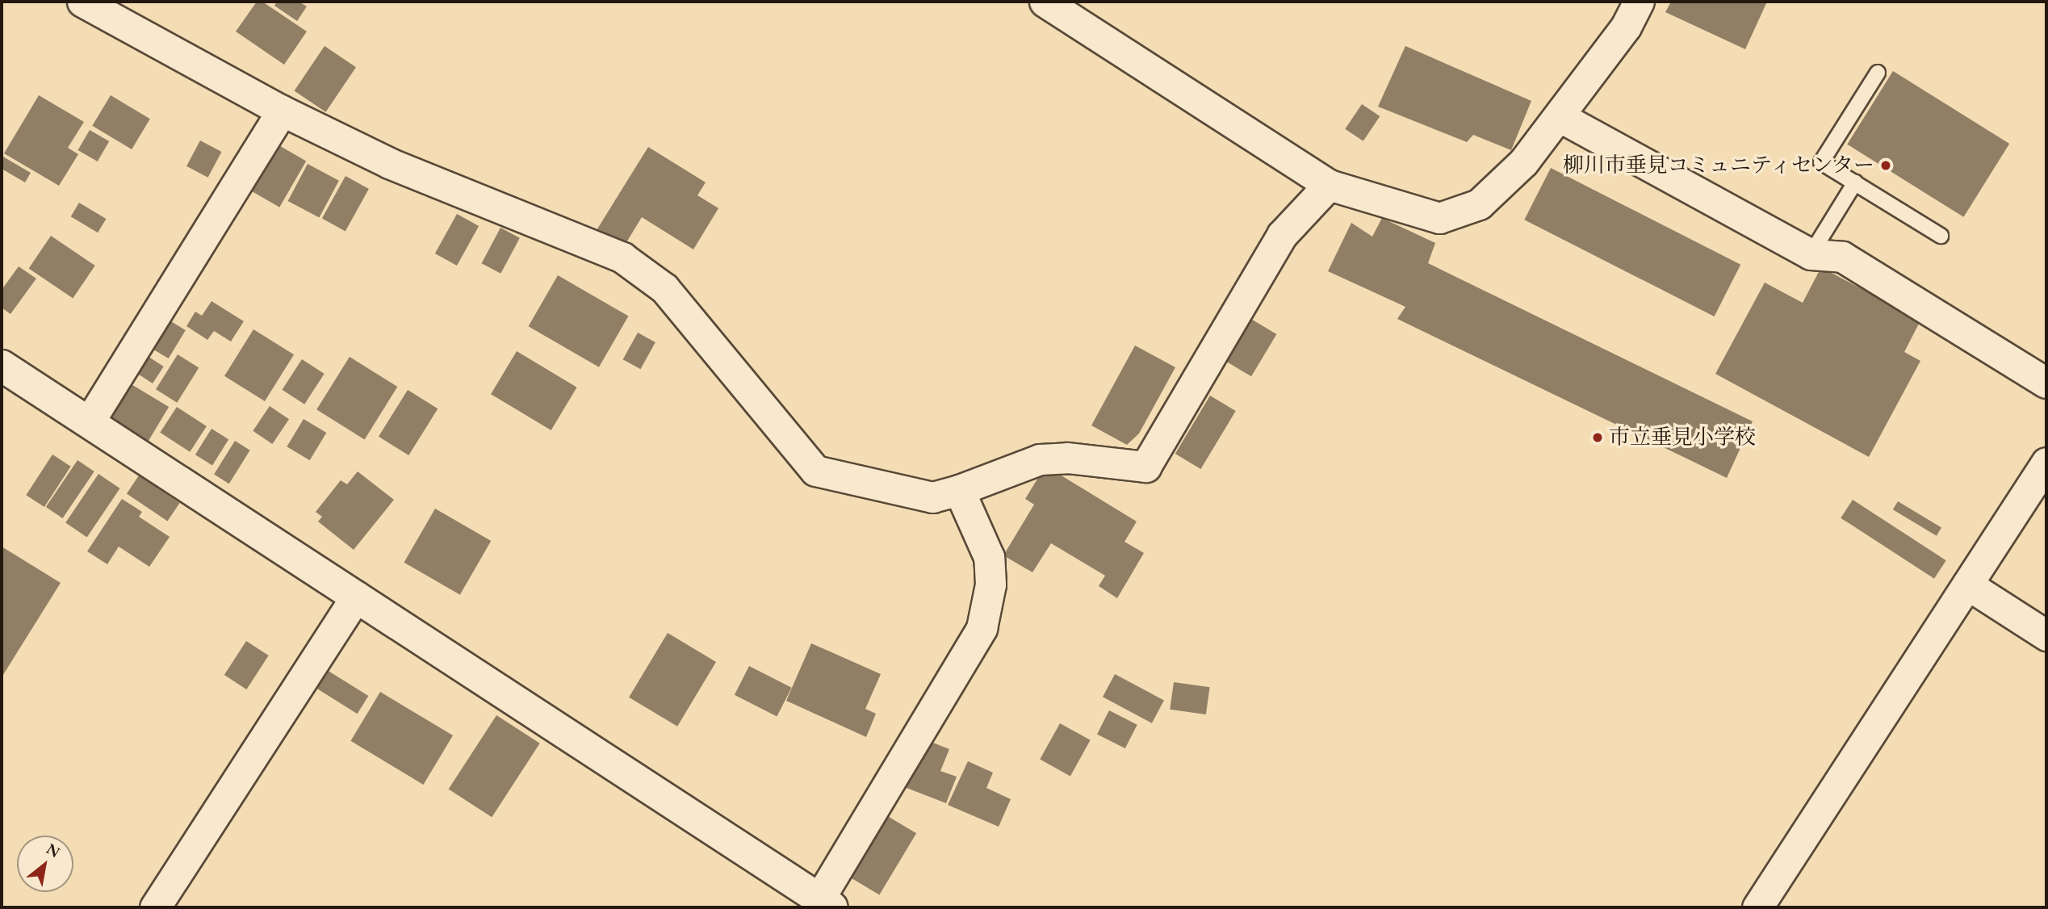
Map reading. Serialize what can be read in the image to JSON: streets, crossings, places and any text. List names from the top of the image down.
{
  "places": ["柳川市垂見コミュニティセンター", "市立垂見小学校"],
  "north": "top right"
}
